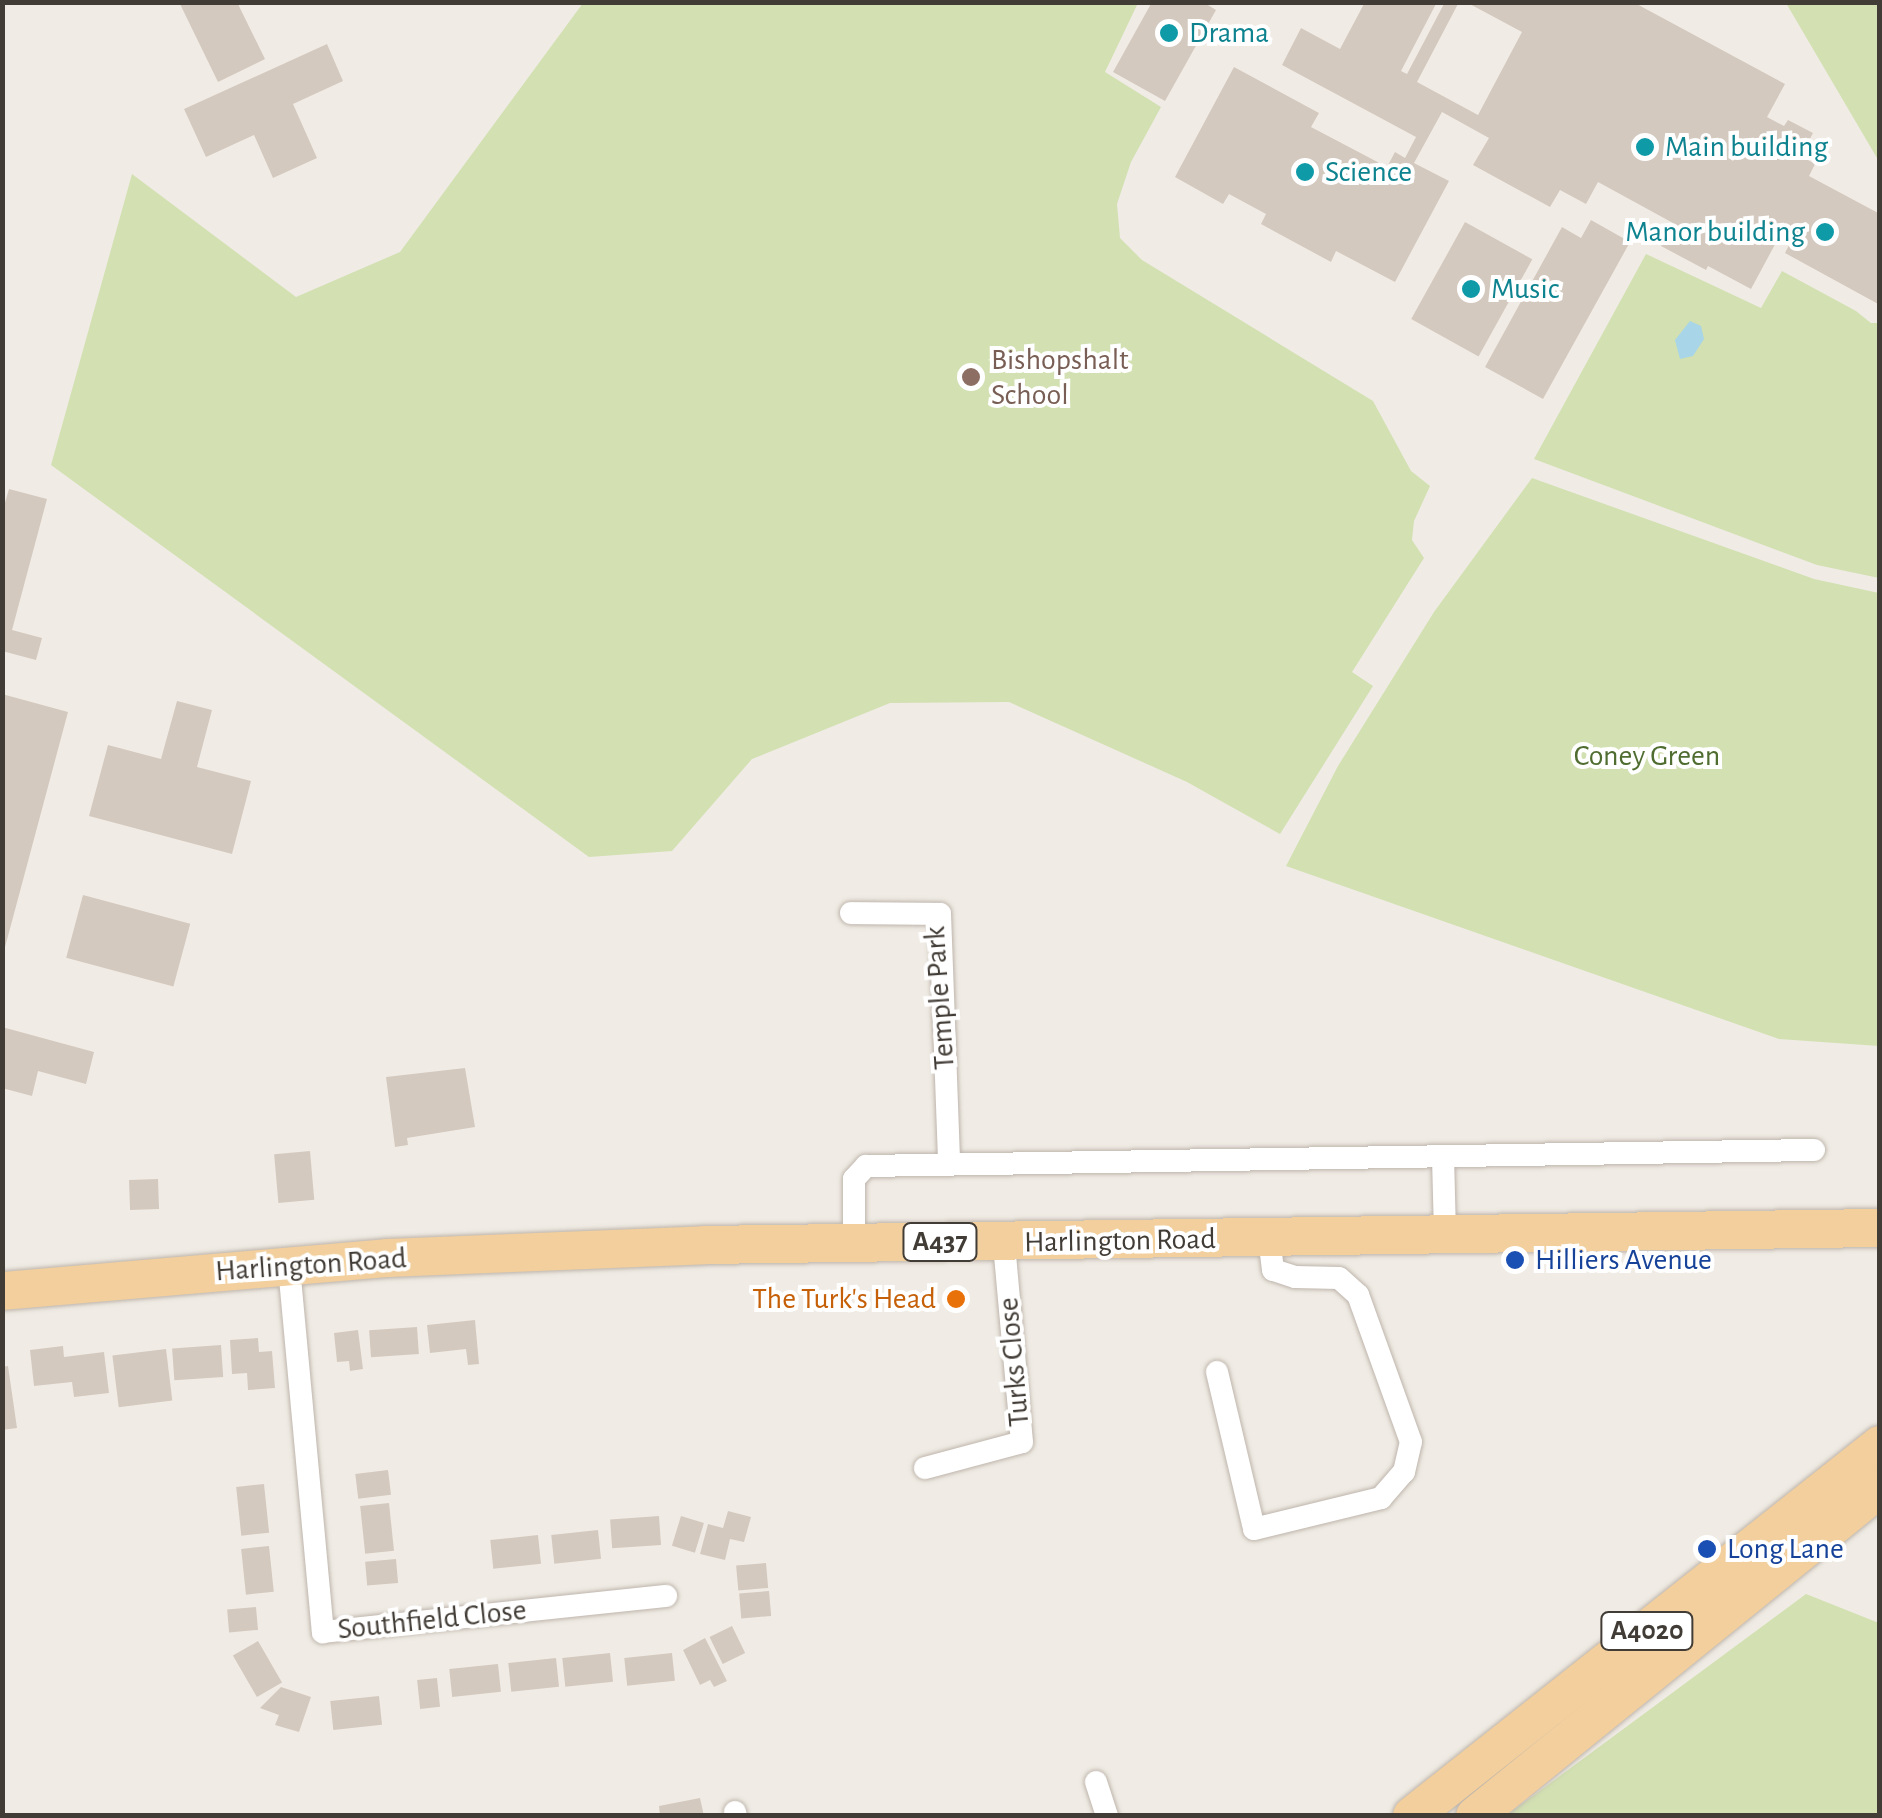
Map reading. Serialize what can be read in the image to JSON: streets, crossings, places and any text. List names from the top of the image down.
{
  "streets": {
    "main road": ["Harlington Road", "A437", "A4020"],
    "street": ["Temple Park", "Turks Close", "Southfield Close"]
  },
  "crossings": [
    ["Harlington Road", "Turks Close"],
    ["Harlington Road", "Southfield Close"]
  ],
  "parks": ["Coney Green"],
  "places": [
    "Drama",
    "Main building",
    "Science",
    "Manor building",
    "Music",
    "Bishopshalt School",
    "Hilliers Avenue",
    "The Turk's Head",
    "Long Lane"
  ]
}
